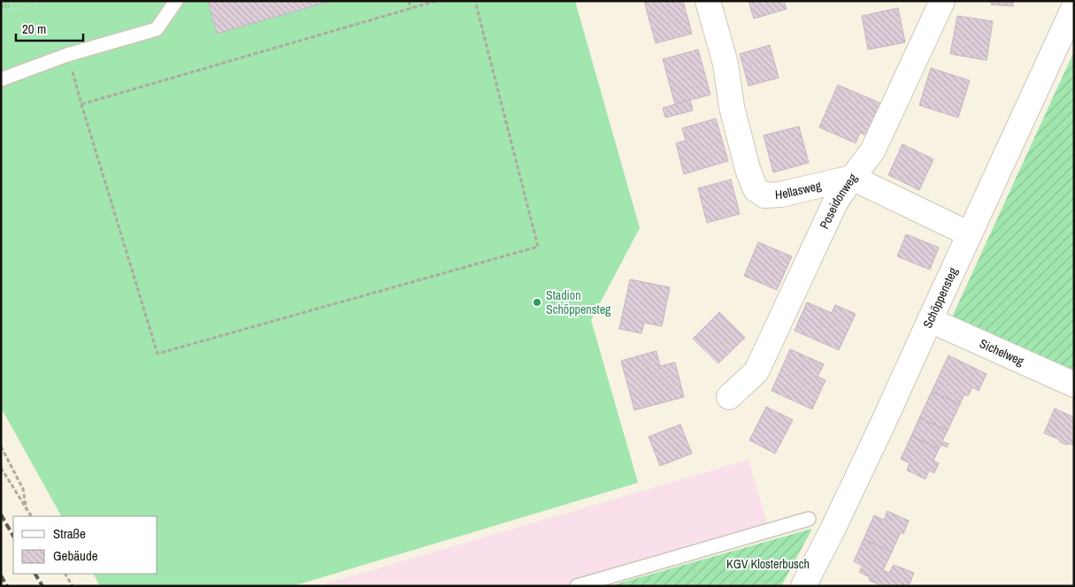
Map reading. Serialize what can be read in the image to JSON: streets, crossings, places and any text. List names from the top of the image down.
{
  "streets": {
    "street": [
      "Hellasweg",
      "Poseidonweg",
      "Schöppensteg",
      "Sichelweg"
    ]
  },
  "crossings": [
    ["Hellasweg", "Poseidonweg"],
    ["Schöppensteg", "Sichelweg"]
  ],
  "parks": ["KGV Klosterbusch"],
  "places": ["Stadion Schöppensteg"],
  "legend": ["Straße", "Gebäude"],
  "scale_bar": "20 m"
}
